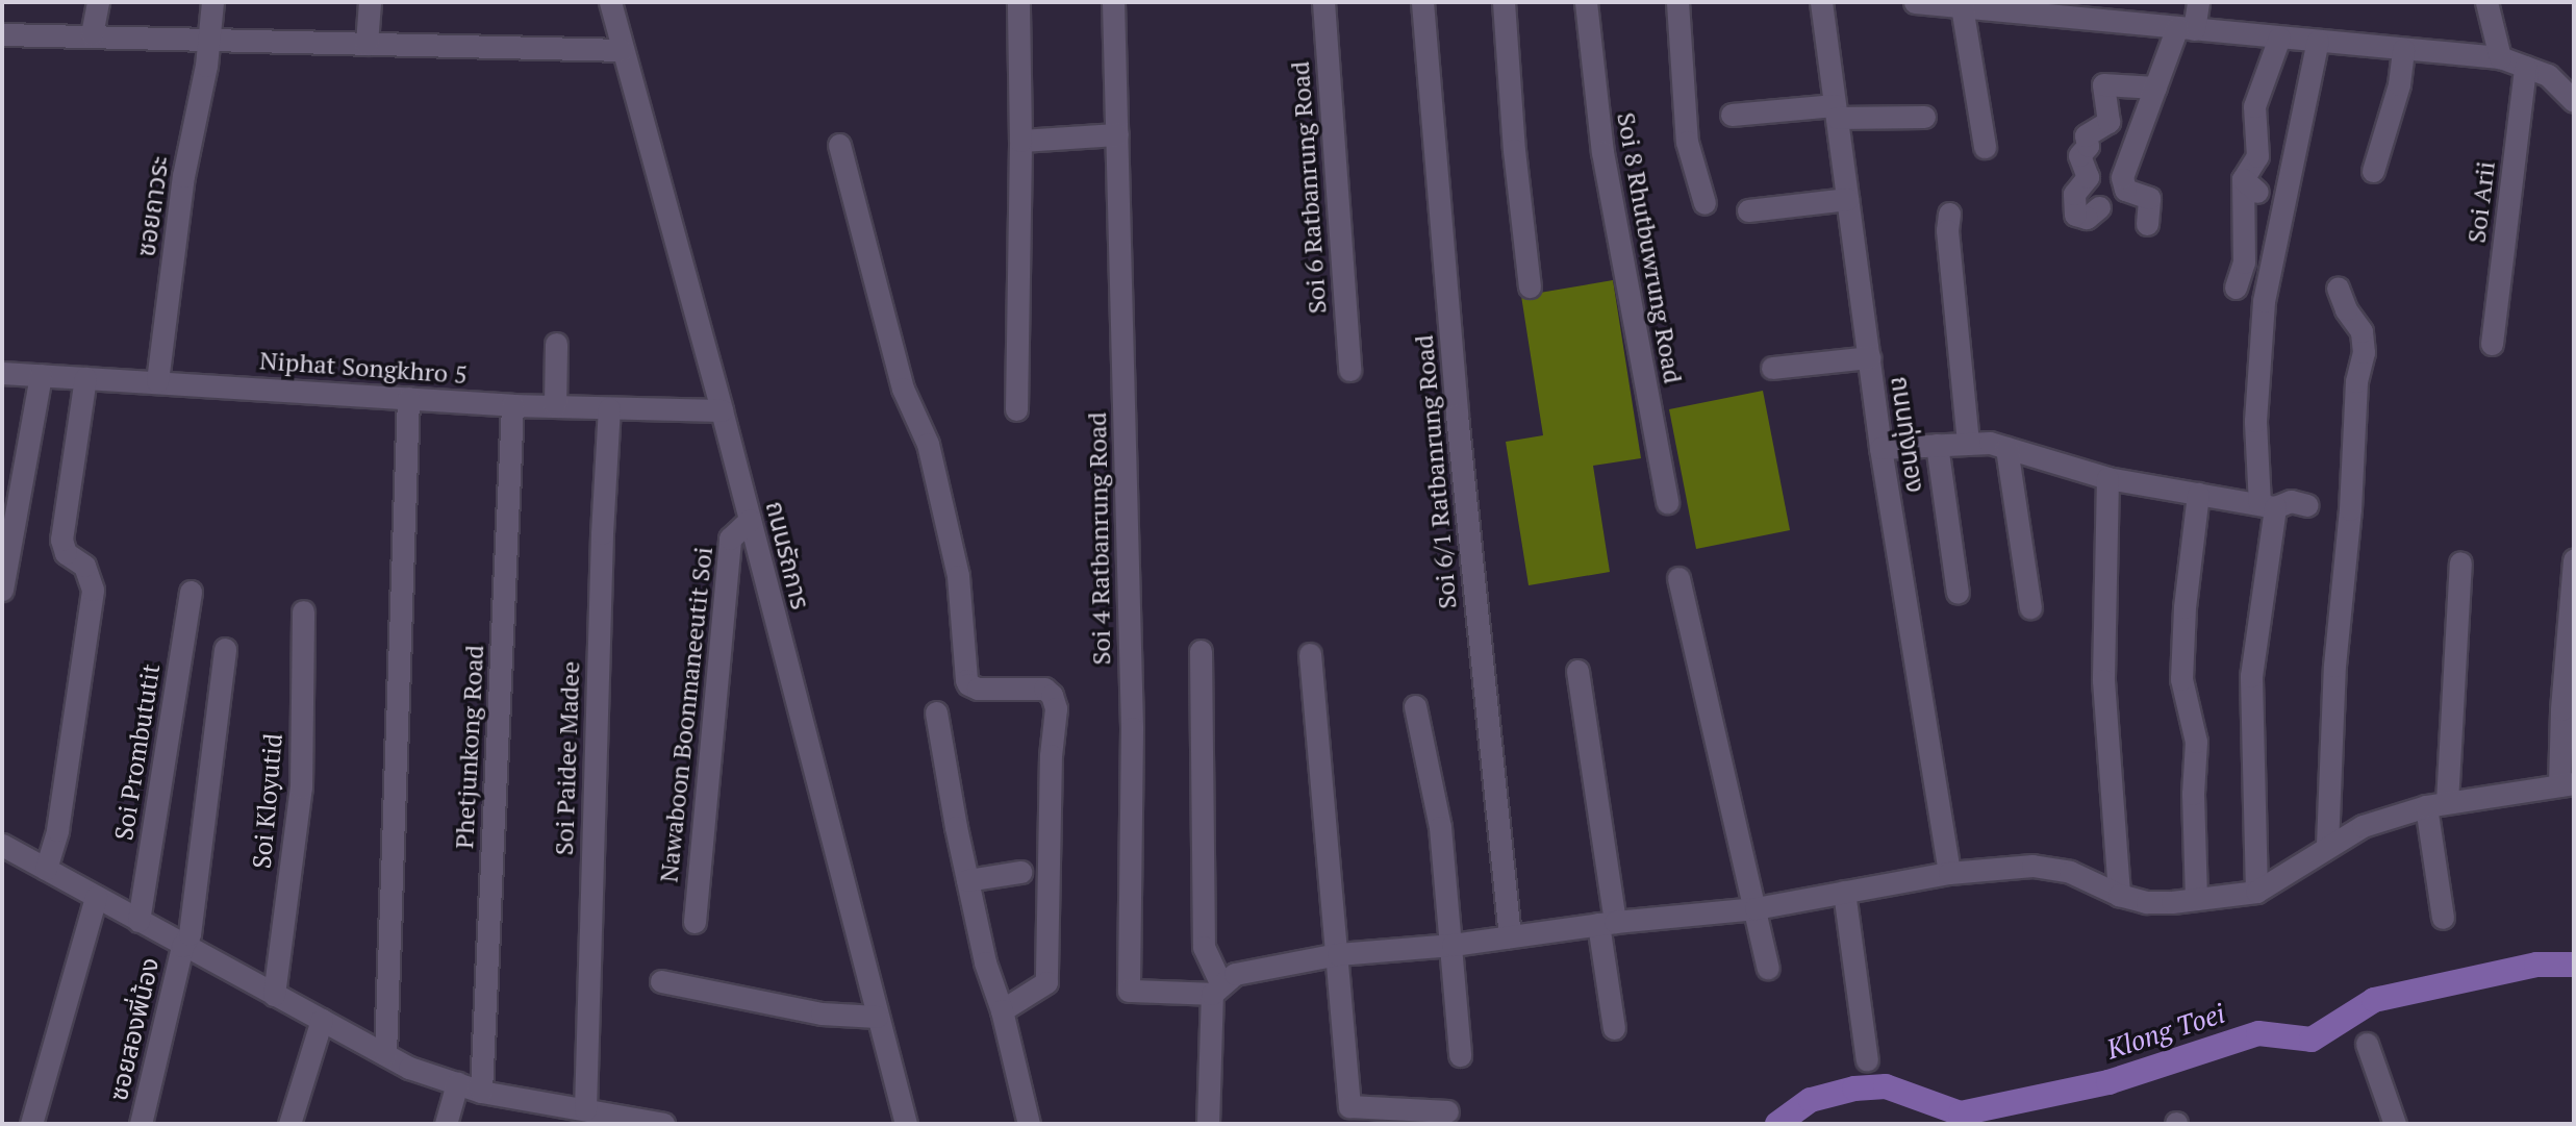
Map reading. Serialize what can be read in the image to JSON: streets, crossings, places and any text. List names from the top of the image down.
{
  "streets": {
    "street": [
      "Soi 6 Ratbanrung Road",
      "Soi Arii",
      "ซอยถาวระ",
      "Soi 8 Rhutbuwrung Road",
      "Niphat Songkhro 5",
      "ถนนทุ่งทอง",
      "Soi 6/1 Ratbanrung Road",
      "Soi 4 Ratbanrung Road",
      "ถนนรัถการ",
      "Nawaboon Boonmaneeutit Soi",
      "Phetjunkong Road",
      "Soi Prombututit",
      "Soi Paidee Madee",
      "Soi Kloyutid",
      "ซอยสองพี่น้อง"
    ]
  },
  "crossings": [
    ["ซอยถาวระ", "Niphat Songkhro 5"],
    ["Niphat Songkhro 5", "ถนนรัถการ"],
    ["Niphat Songkhro 5", "Phetjunkong Road"],
    ["Niphat Songkhro 5", "Soi Paidee Madee"],
    ["ถนนรัถการ", "Nawaboon Boonmaneeutit Soi"]
  ],
  "water": ["Klong Toei"]
}
